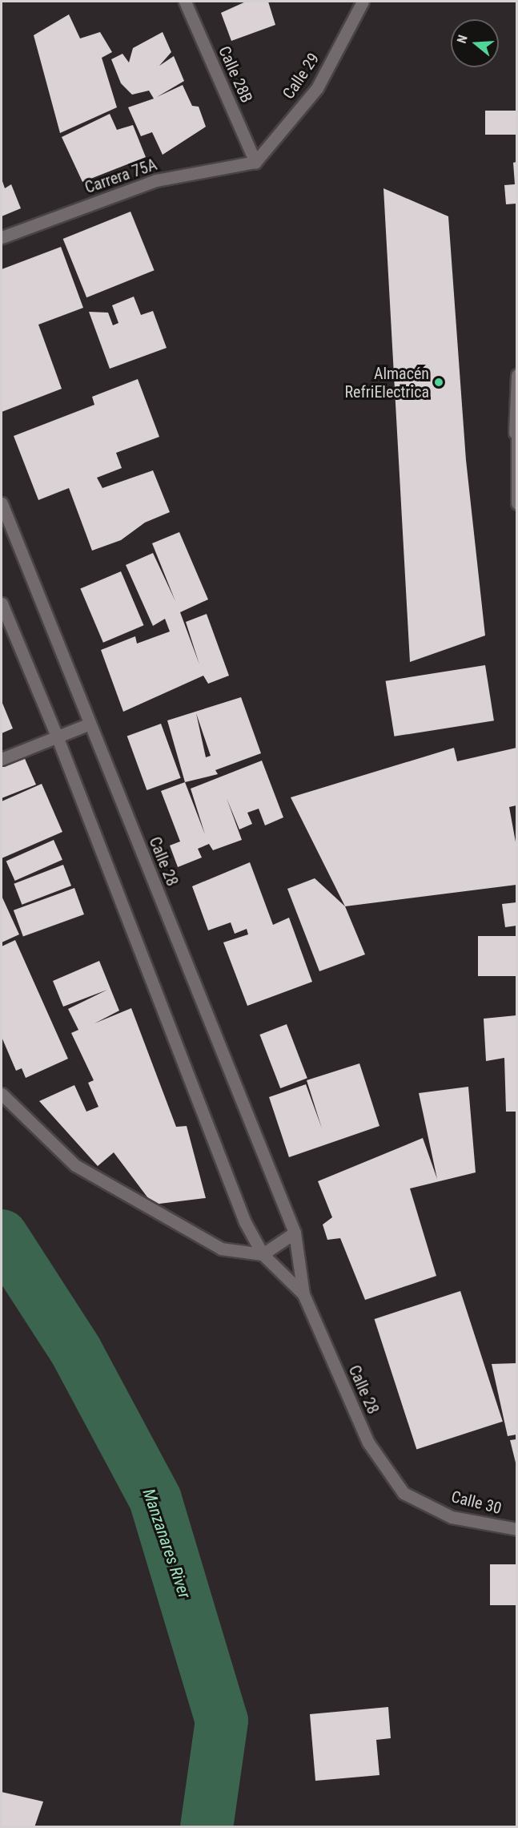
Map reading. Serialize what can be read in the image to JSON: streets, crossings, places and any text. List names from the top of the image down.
{
  "streets": {
    "street": [
      "Calle 28B",
      "Calle 29",
      "Carrera 75A",
      "Calle 28",
      "Calle 30"
    ]
  },
  "crossings": [
    ["Calle 28B", "Calle 29"],
    ["Calle 28B", "Carrera 75A"],
    ["Calle 29", "Carrera 75A"],
    ["Calle 28", "Calle 30"]
  ],
  "water": ["Manzanares River"],
  "places": ["Almacén RefriElectrica"],
  "north": "left"
}
